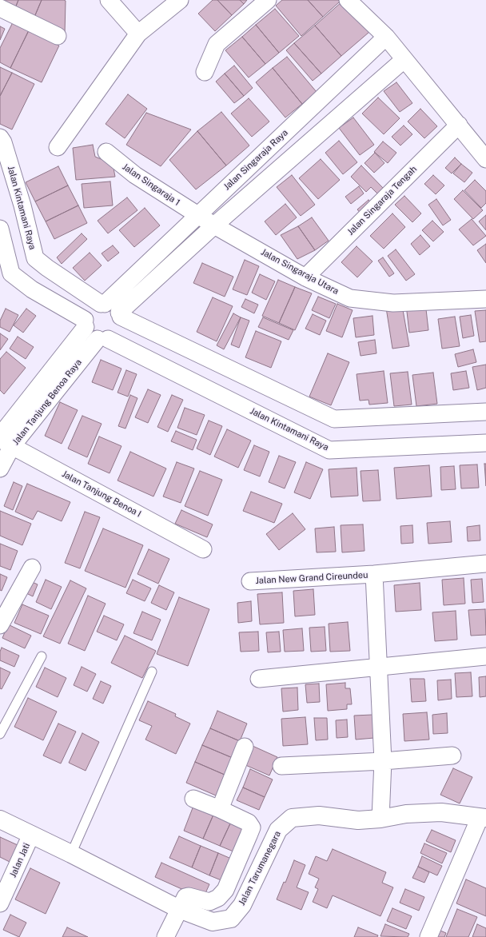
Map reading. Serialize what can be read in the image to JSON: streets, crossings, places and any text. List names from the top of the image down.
{
  "streets": {
    "street": [
      "Jalan Singaraja Raya",
      "Jalan Singaraja 1",
      "Jalan Singaraja Tengah",
      "Jalan Kintamani Raya",
      "Jalan Singaraja Utara",
      "Jalan Tanjung Benoa Raya",
      "Jalan Tanjung Benoa I",
      "Jalan New Grand Cireundeu",
      "Jalan Jati",
      "Jalan Tarumanegara"
    ]
  },
  "crossings": [
    ["Jalan Singaraja Raya", "Jalan Singaraja 1"],
    ["Jalan Singaraja Raya", "Jalan Kintamani Raya"],
    ["Jalan Singaraja Raya", "Jalan Singaraja Utara"],
    ["Jalan Singaraja Raya", "Jalan Tanjung Benoa Raya"],
    ["Jalan Singaraja 1", "Jalan Singaraja Utara"],
    ["Jalan Singaraja Tengah", "Jalan Singaraja Utara"],
    ["Jalan Kintamani Raya", "Jalan Tanjung Benoa Raya"],
    ["Jalan Tanjung Benoa Raya", "Jalan Tanjung Benoa I"],
    ["Jalan New Grand Cireundeu", "Jalan Tarumanegara"],
    ["Jalan Jati", "Jalan Tarumanegara"]
  ]
}
